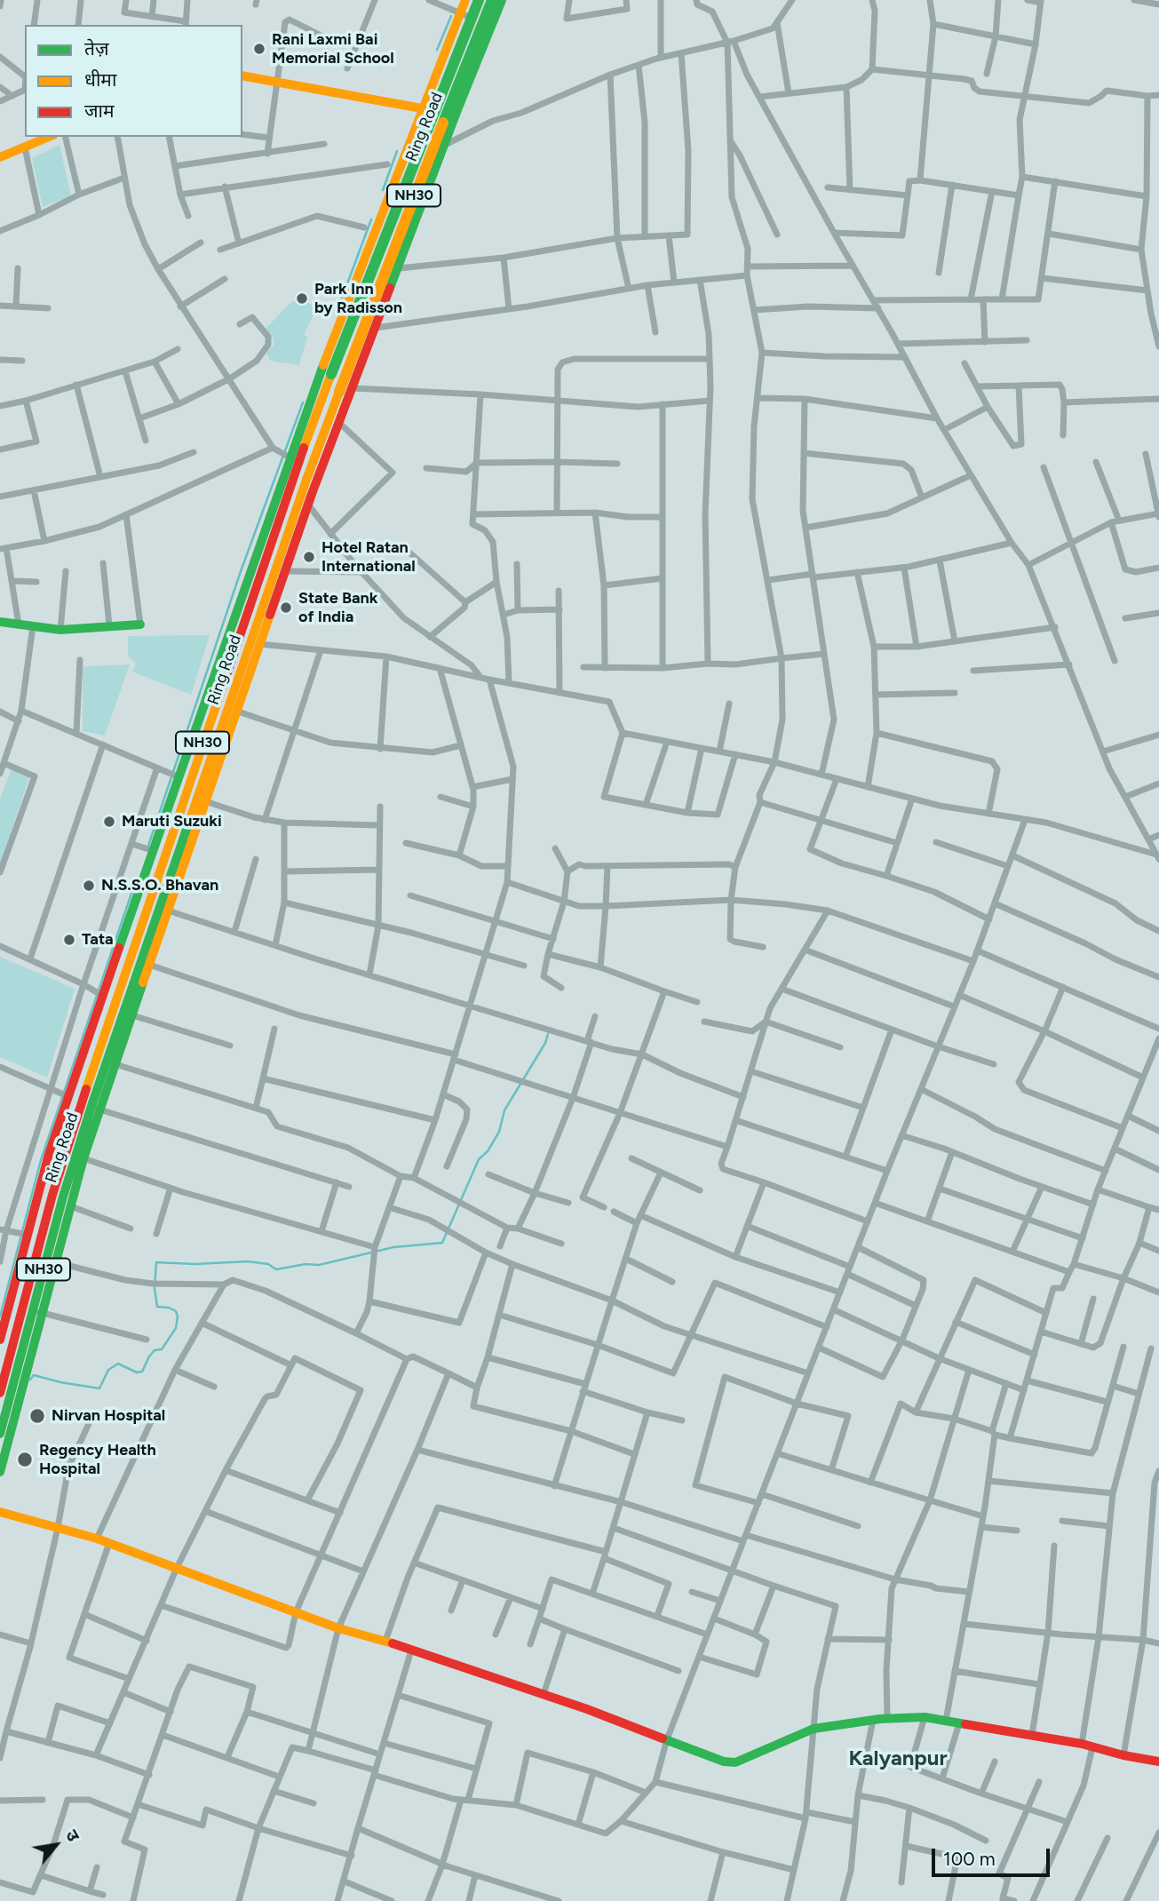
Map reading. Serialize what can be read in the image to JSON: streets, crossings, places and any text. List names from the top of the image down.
{
  "streets": {
    "main road": ["Ring Road", "NH30"]
  },
  "districts": ["Kalyanpur"],
  "places": [
    "Rani Laxmi Bai Memorial School",
    "Park Inn by Radisson",
    "Hotel Ratan International",
    "State Bank of India",
    "Maruti Suzuki",
    "N.S.S.O. Bhavan",
    "Tata",
    "Nirvan Hospital",
    "Regency Health Hospital"
  ],
  "legend": ["तेज़", "धीमा", "जाम"],
  "scale_bar": "100 m",
  "north": "top right"
}
